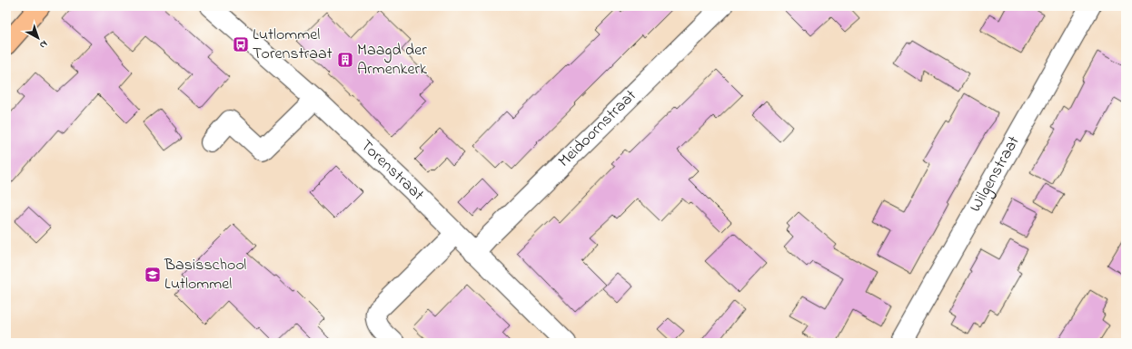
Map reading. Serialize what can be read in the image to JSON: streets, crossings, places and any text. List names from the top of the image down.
{
  "streets": {
    "street": ["Meidoornstraat", "Torenstraat", "Wilgenstraat"]
  },
  "crossings": [
    ["Meidoornstraat", "Torenstraat"]
  ],
  "places": {
    "bus stop": ["Lutlommel Torenstraat"],
    "building": ["Maagd der Armenkerk"],
    "school or university": ["Basisschool Lutlommel"]
  },
  "north": "bottom right"
}
